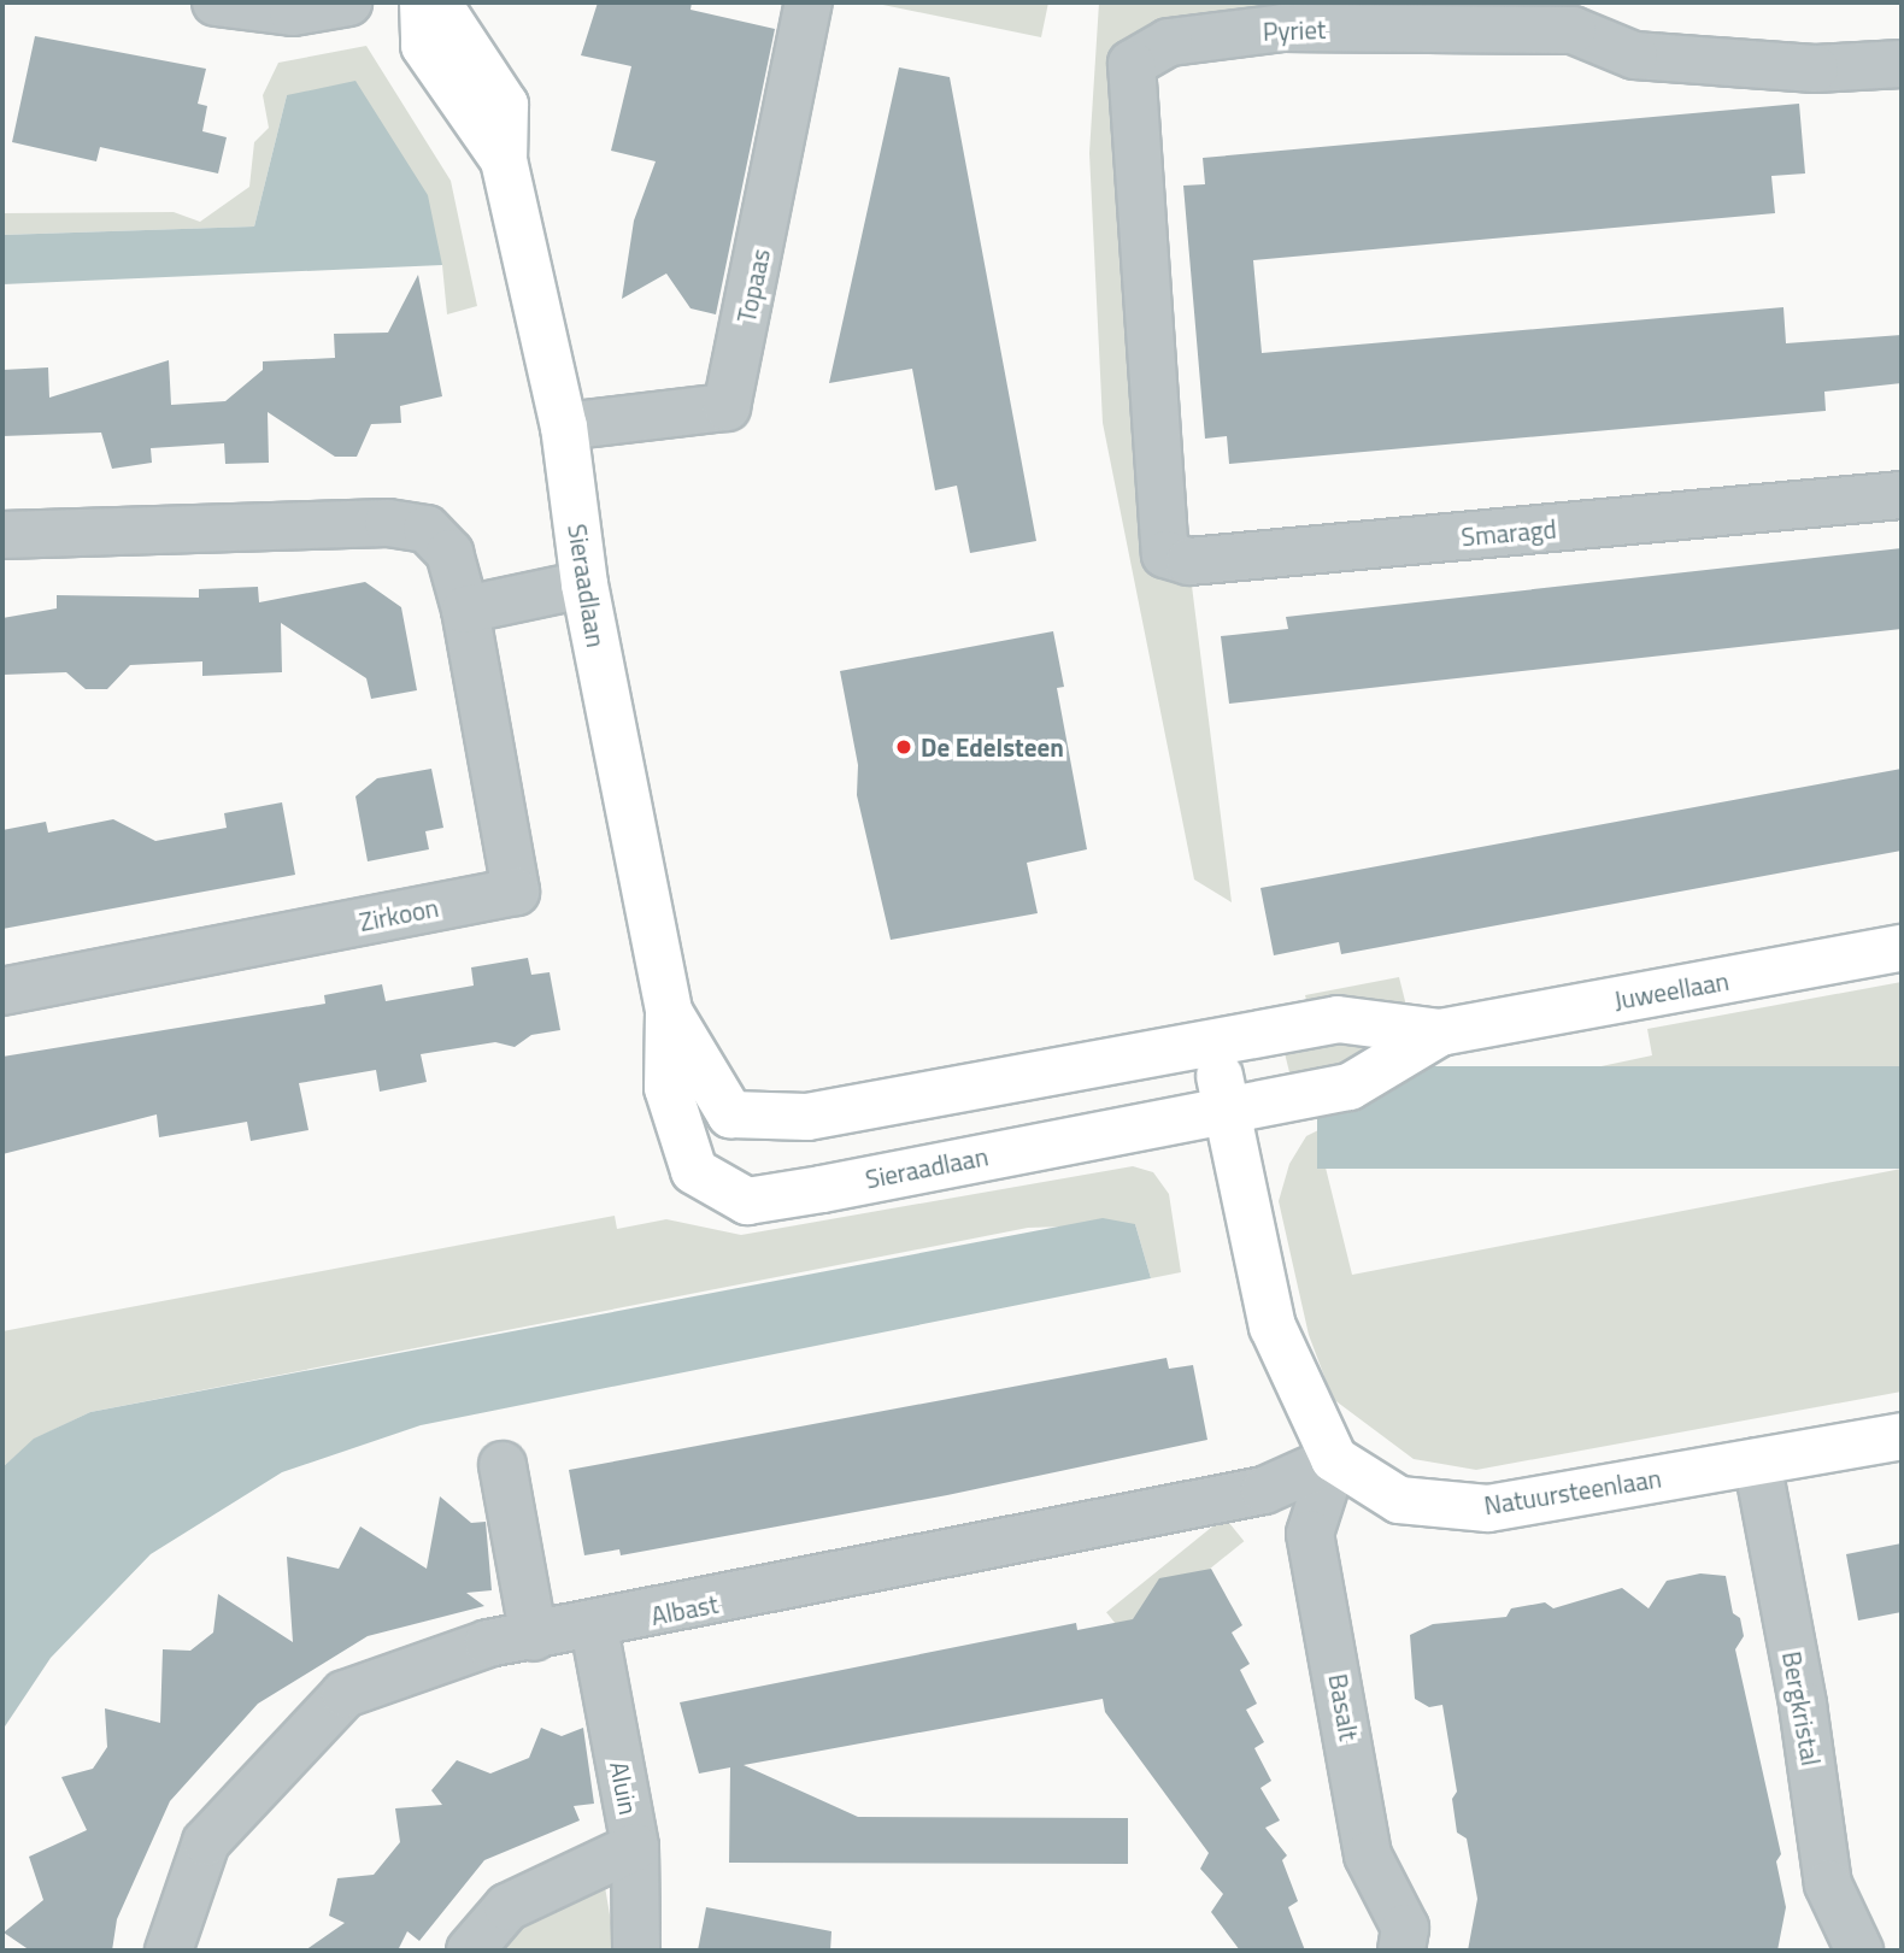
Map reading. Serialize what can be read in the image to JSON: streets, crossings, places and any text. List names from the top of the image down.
{
  "streets": {
    "street": [
      "Pyriet",
      "Topaas",
      "Smaragd",
      "Sieraadlaan",
      "Zirkoon",
      "Juweellaan",
      "Natuursteenlaan",
      "Albast",
      "Basalt",
      "Bergkristal",
      "Aluin"
    ]
  },
  "crossings": [
    ["Pyriet", "Smaragd"],
    ["Topaas", "Sieraadlaan"],
    ["Sieraadlaan", "Juweellaan"],
    ["Natuursteenlaan", "Albast"],
    ["Natuursteenlaan", "Basalt"],
    ["Natuursteenlaan", "Bergkristal"],
    ["Albast", "Basalt"],
    ["Albast", "Aluin"]
  ],
  "places": ["De Edelsteen"]
}
